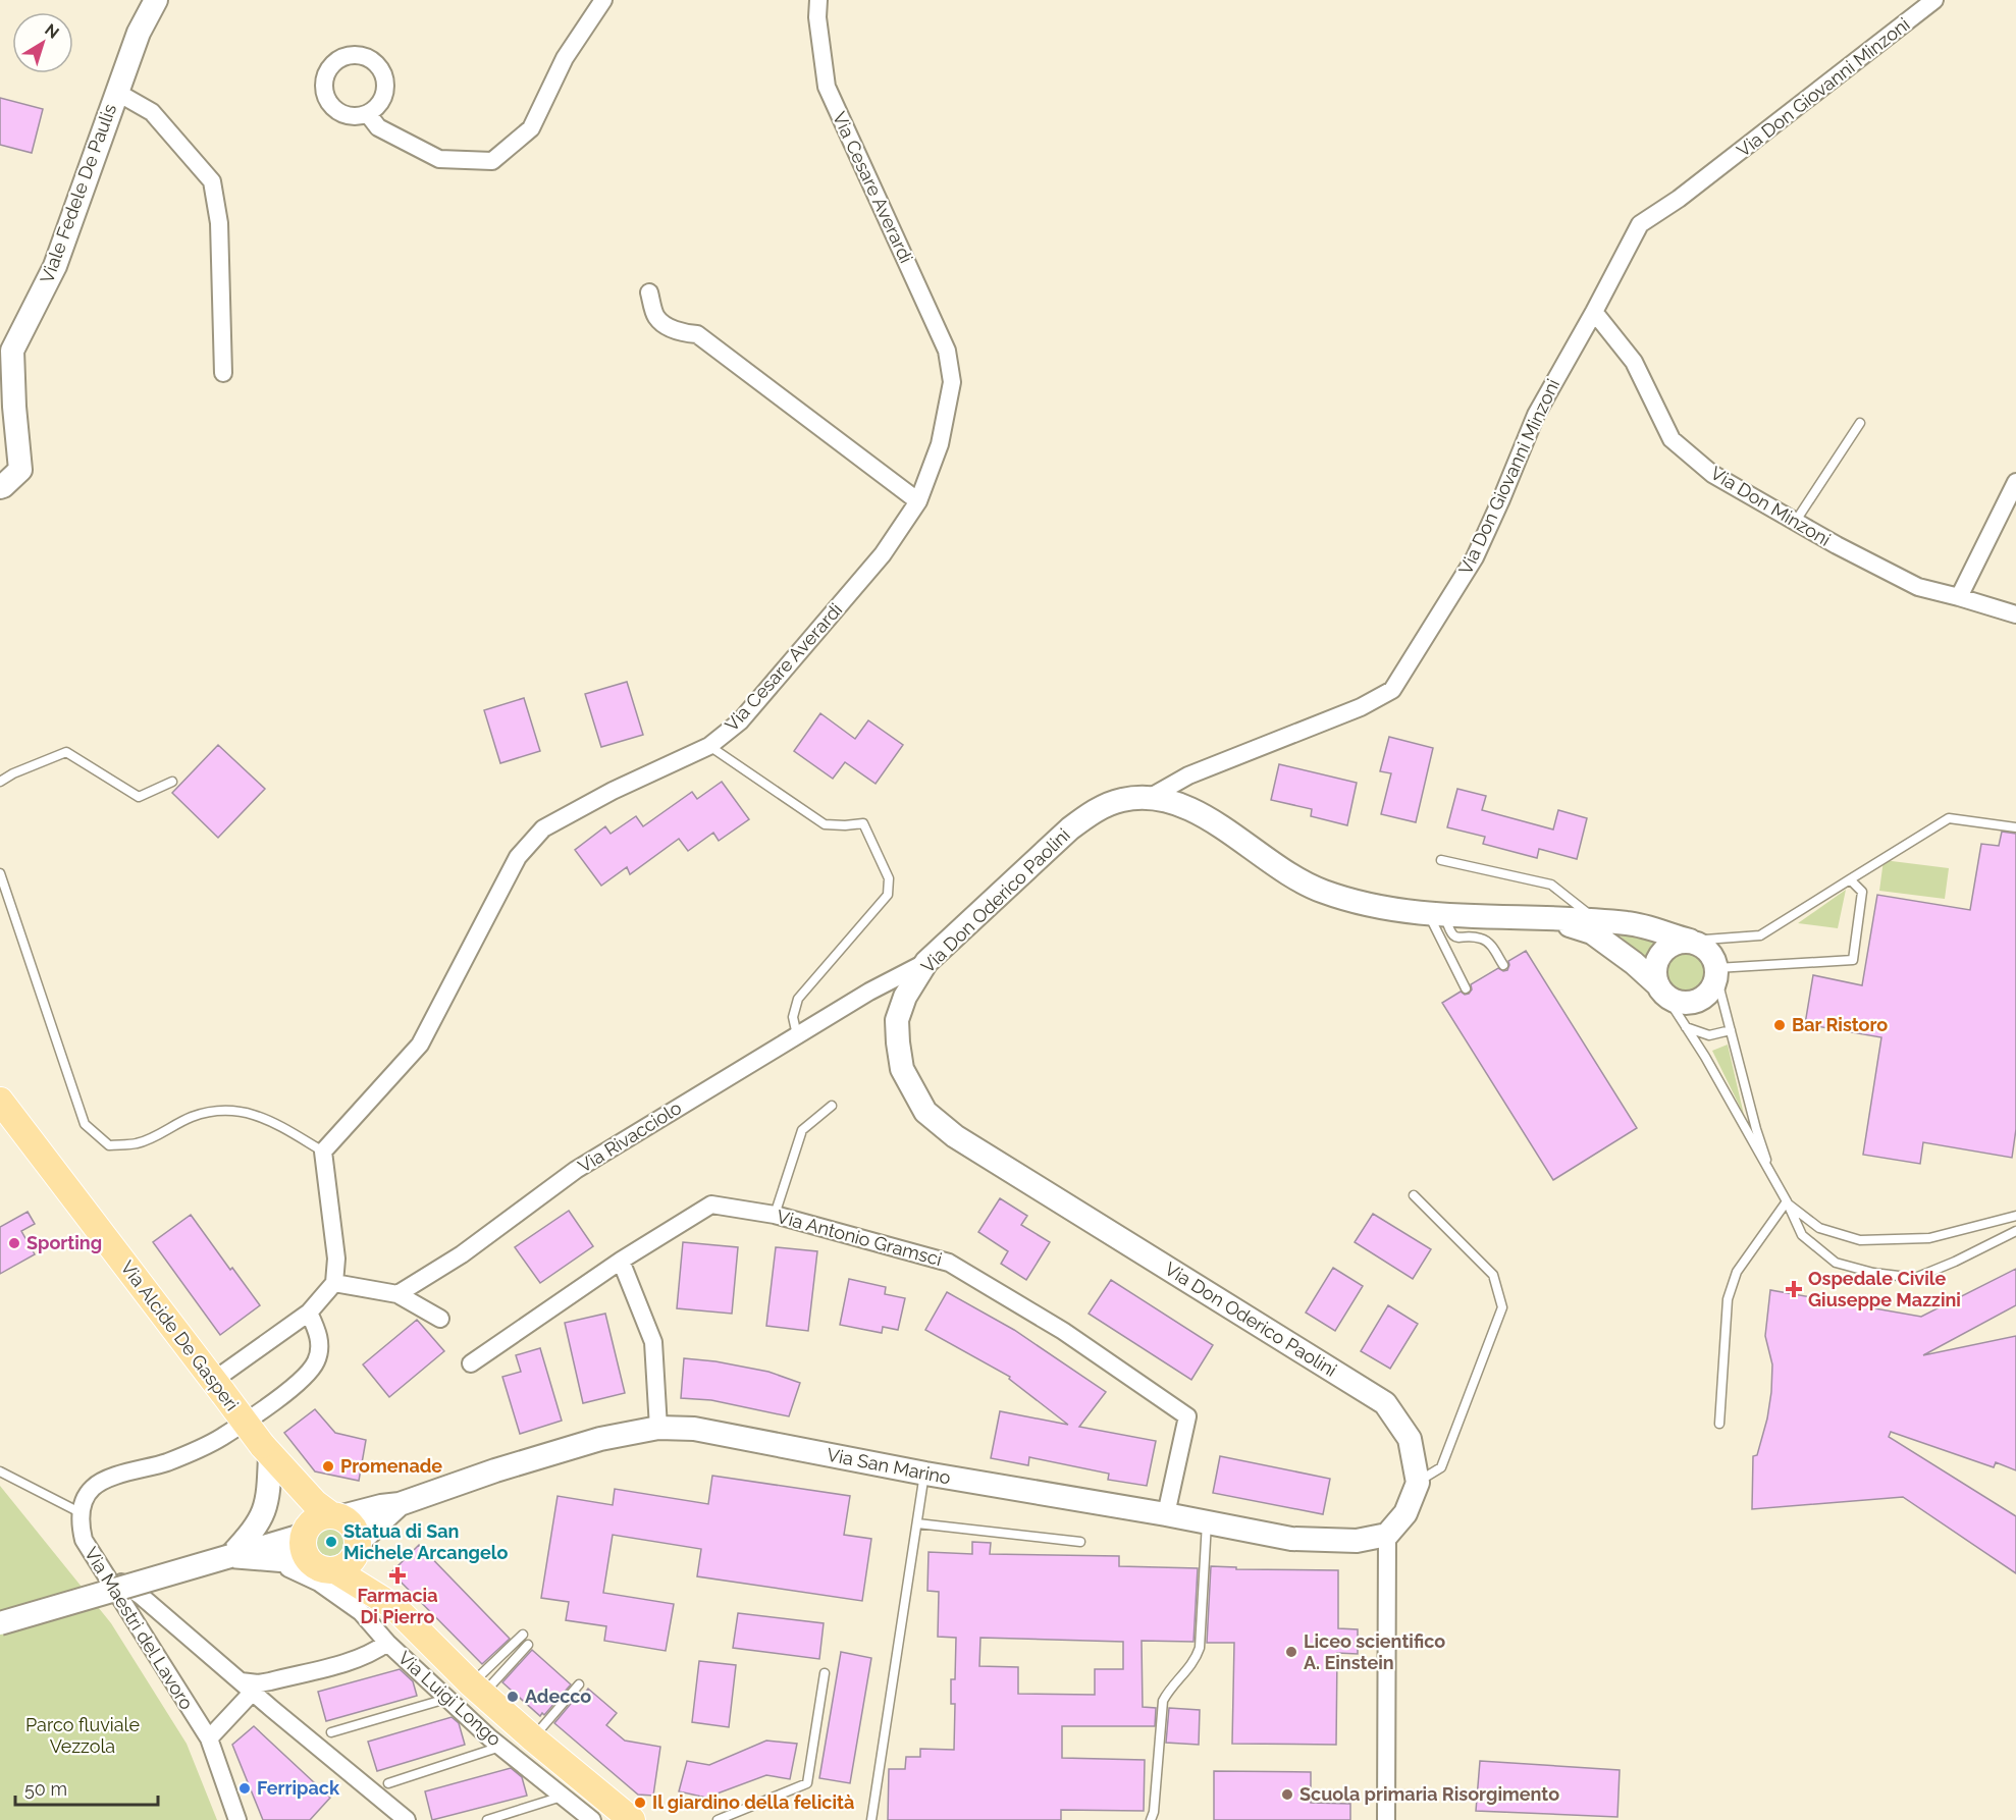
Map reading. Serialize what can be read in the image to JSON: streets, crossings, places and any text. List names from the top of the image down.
{
  "streets": {
    "main road": ["Via Alcide De Gasperi"],
    "street": [
      "Via Don Giovanni Minzoni",
      "Via Cesare Averardi",
      "Viale Fedele De Paulis",
      "Via Don Minzoni",
      "Via Don Oderico Paolini",
      "Via Rivacciolo",
      "Via Antonio Gramsci",
      "Via San Marino",
      "Via Maestri del Lavoro",
      "Via Luigi Longo"
    ]
  },
  "crossings": [
    ["Via Don Giovanni Minzoni", "Via Don Minzoni"],
    ["Via Don Giovanni Minzoni", "Via Don Oderico Paolini"],
    ["Via Don Oderico Paolini", "Via Rivacciolo"],
    ["Via Antonio Gramsci", "Via San Marino"],
    ["Via Alcide De Gasperi", "Via San Marino"]
  ],
  "parks": ["Parco fluviale Vezzola"],
  "places": {
    "other": [
      "Bar Ristoro",
      "Sporting",
      "Promenade",
      "Statua di San Michele Arcangelo",
      "Liceo scientifico A. Einstein",
      "Adecco",
      "Ferripack",
      "Scuola primaria Risorgimento",
      "Il giardino della felicità"
    ],
    "health": ["Ospedale Civile Giuseppe Mazzini", "Farmacia Di Pierro"]
  },
  "scale_bar": "50 m",
  "north": "top right"
}
